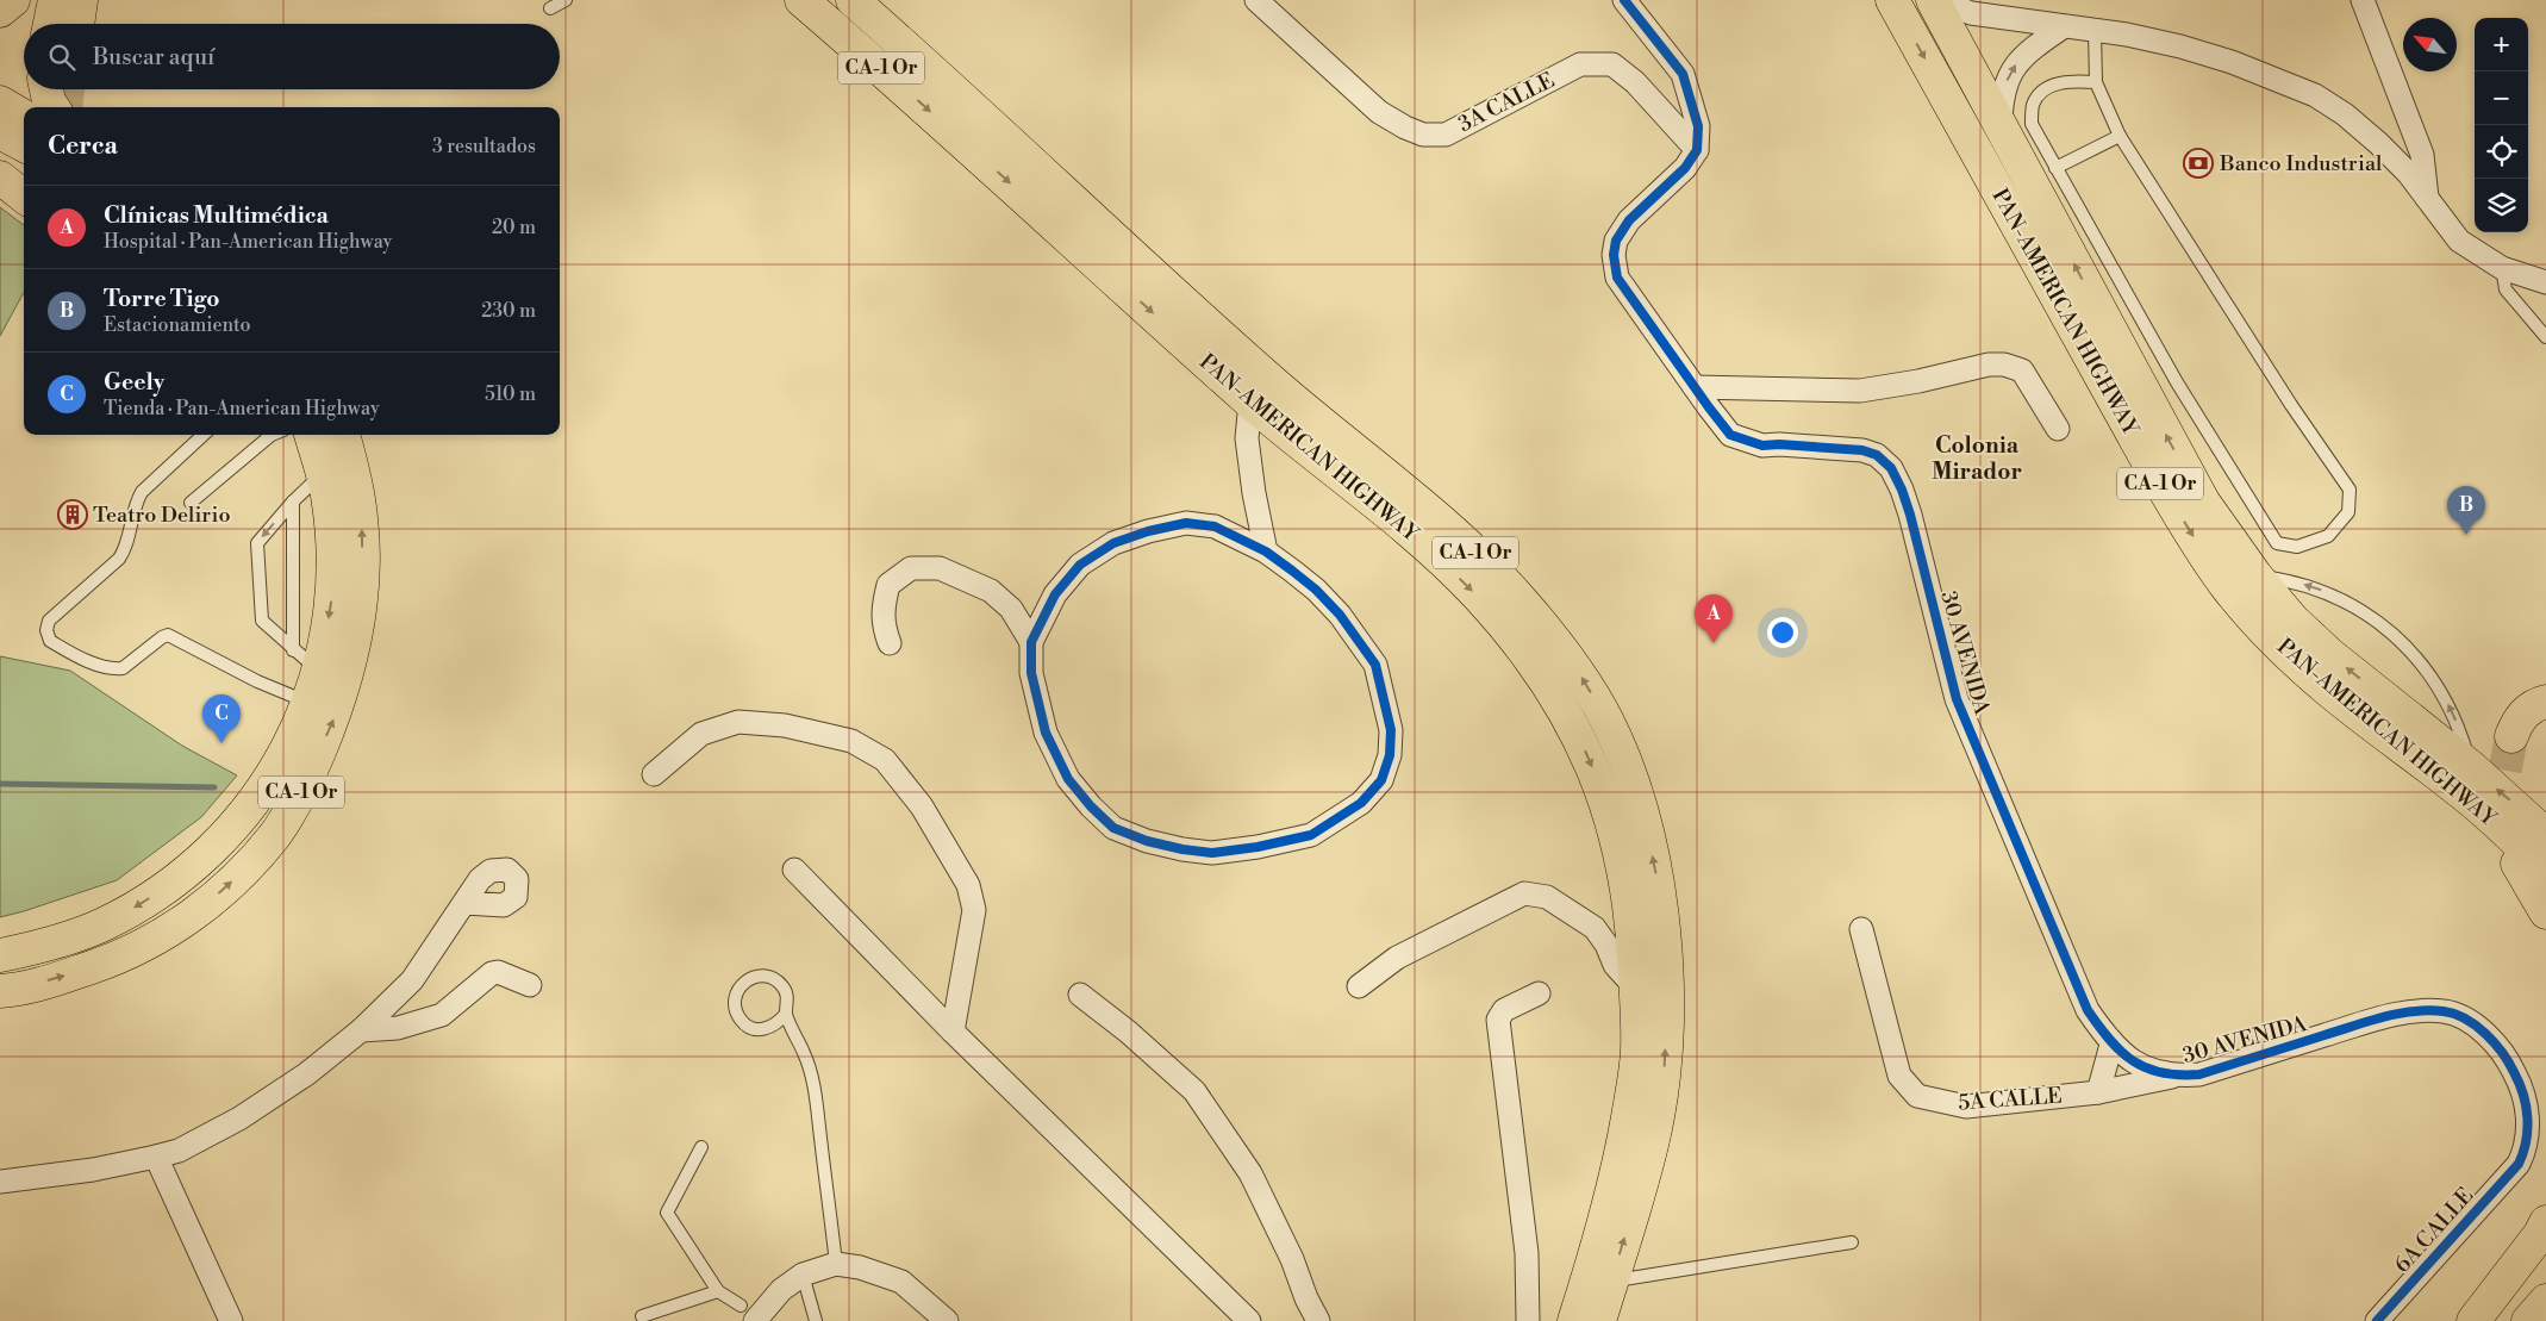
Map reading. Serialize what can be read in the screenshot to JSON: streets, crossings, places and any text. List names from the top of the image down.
{
  "streets": {
    "highway": ["CA-1 Or", "PAN-AMERICAN HIGHWAY"],
    "street": [
      "3A CALLE",
      "30 AVENIDA",
      "5A CALLE",
      "6A CALLE"
    ]
  },
  "crossings": [
    ["3A CALLE", "30 AVENIDA"],
    ["30 AVENIDA", "5A CALLE"],
    ["30 AVENIDA", "6A CALLE"]
  ],
  "districts": ["Colonia Mirador"],
  "places": {
    "bank": ["Banco Industrial"],
    "building": ["Teatro Delirio"]
  },
  "north": "top left",
  "page": {
    "map_buttons": ["+", "−"],
    "search": "Buscar aquí",
    "heading": ["Cerca", "3 resultados"],
    "list": [
      {
        "mark": "A",
        "name": "Clínicas Multimédica",
        "note": "Hospital · Pan-American Highway",
        "value": "20 m"
      },
      {
        "mark": "B",
        "name": "Torre Tigo",
        "note": "Estacionamiento",
        "value": "230 m"
      },
      {
        "mark": "C",
        "name": "Geely",
        "note": "Tienda · Pan-American Highway",
        "value": "510 m"
      }
    ],
    "pins": ["B", "A", "C"]
  }
}
